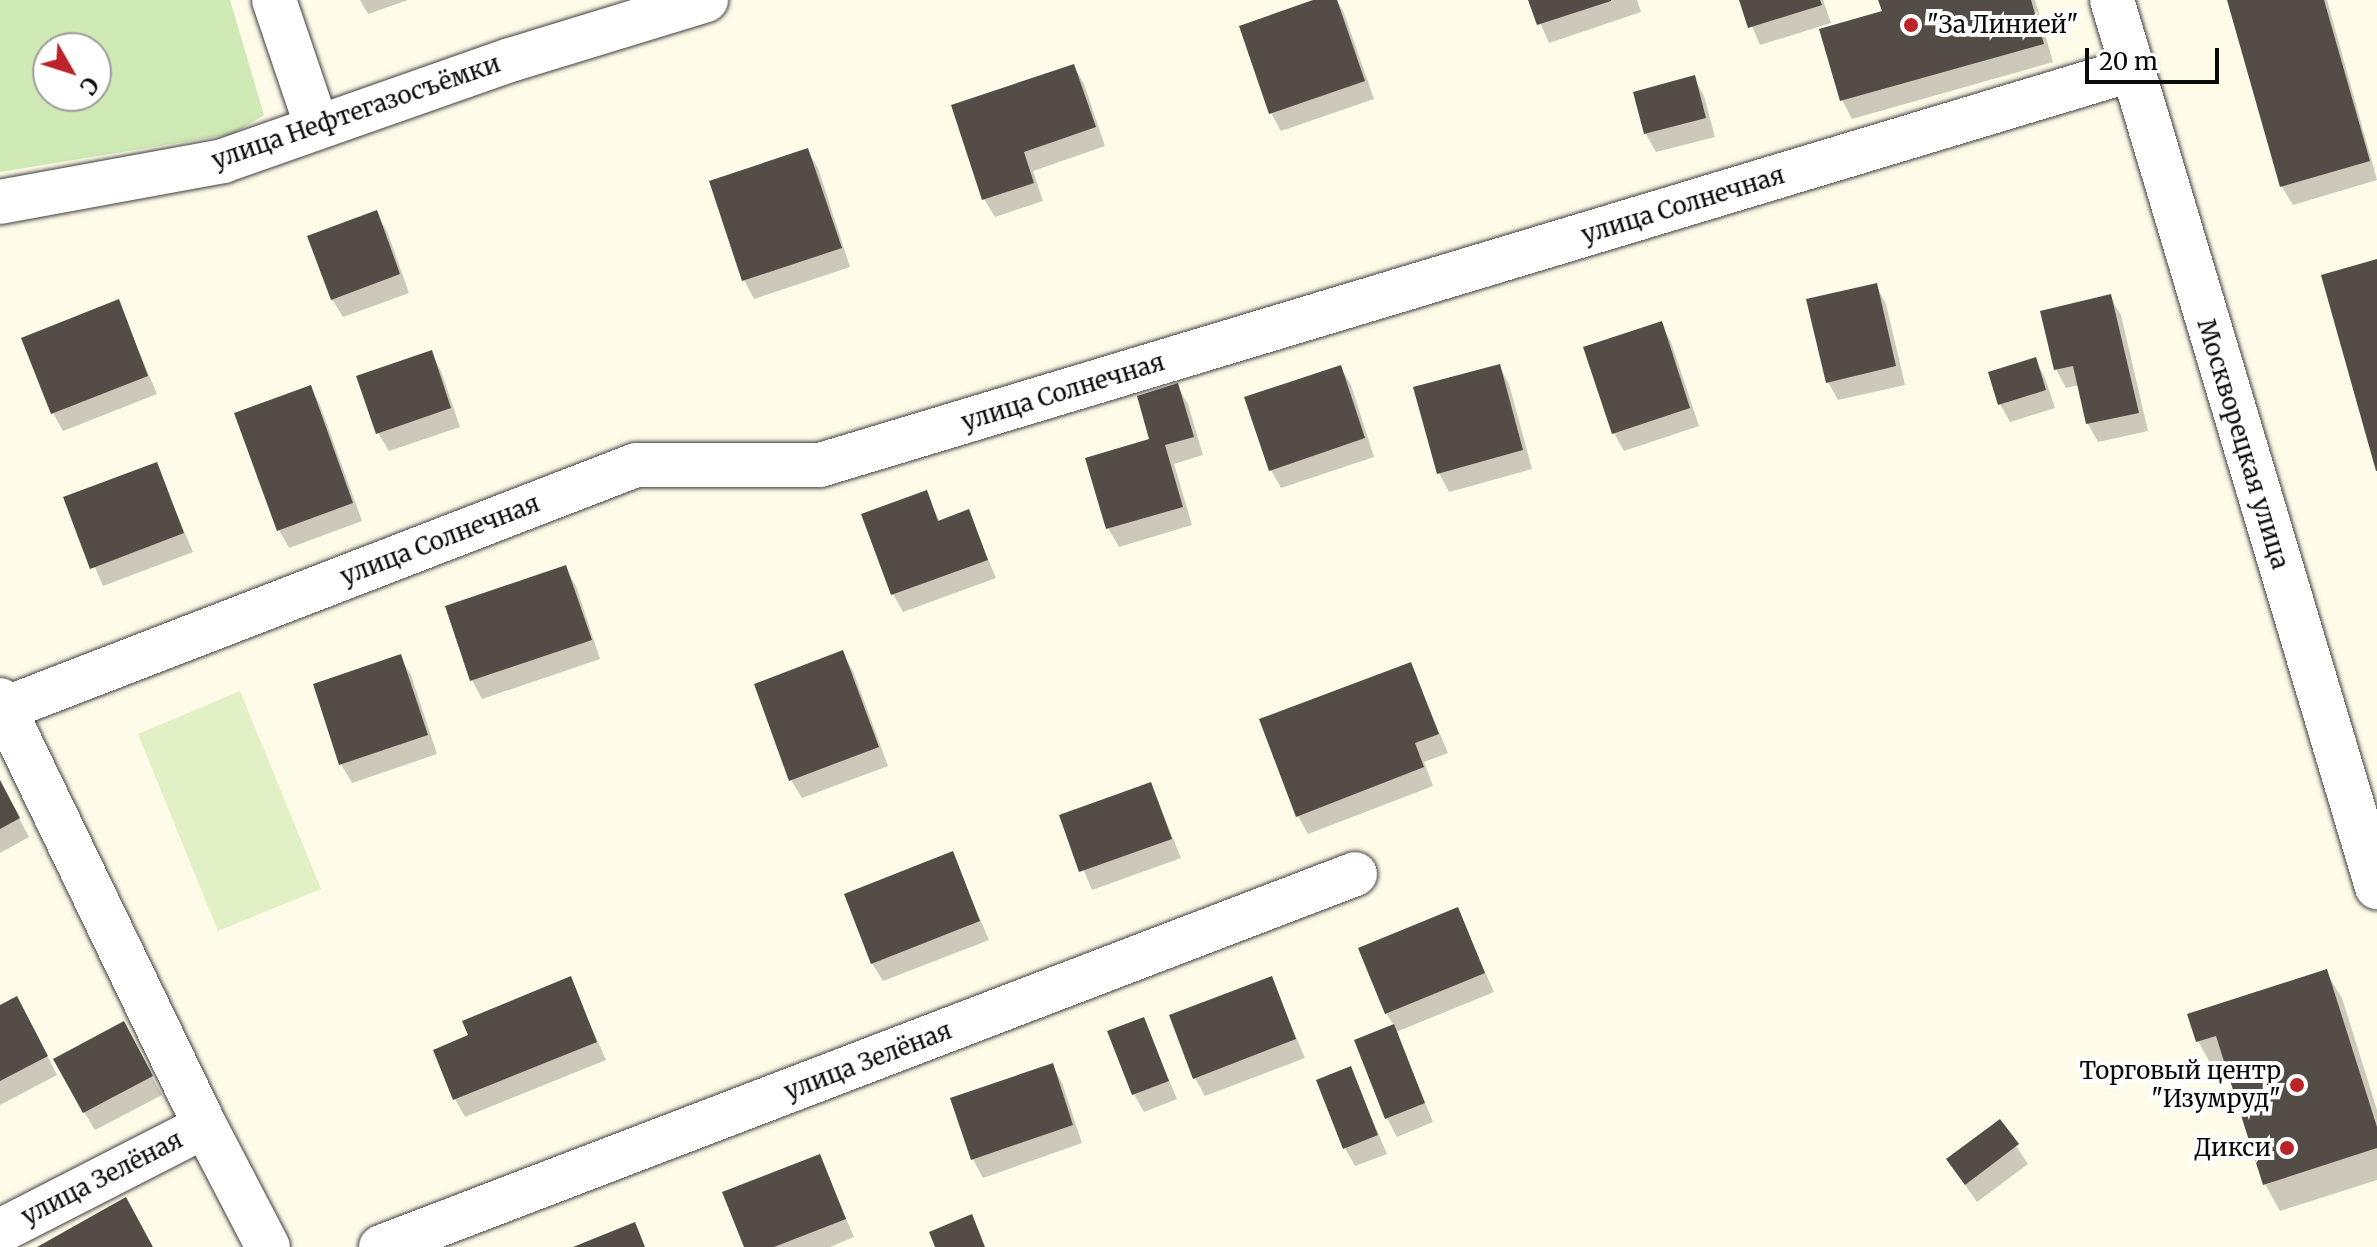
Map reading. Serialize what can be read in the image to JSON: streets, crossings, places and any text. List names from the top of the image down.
{
  "streets": {
    "street": [
      "улица Нефтегазосъёмки",
      "улица Солнечная",
      "Москворецкая улица",
      "улица Зелёная"
    ]
  },
  "crossings": [
    ["улица Солнечная", "Москворецкая улица"]
  ],
  "places": ["\"За Линией\"", "Торговый центр \"Изумруд\"", "Дикси"],
  "scale_bar": "20 m",
  "north": "bottom right"
}
